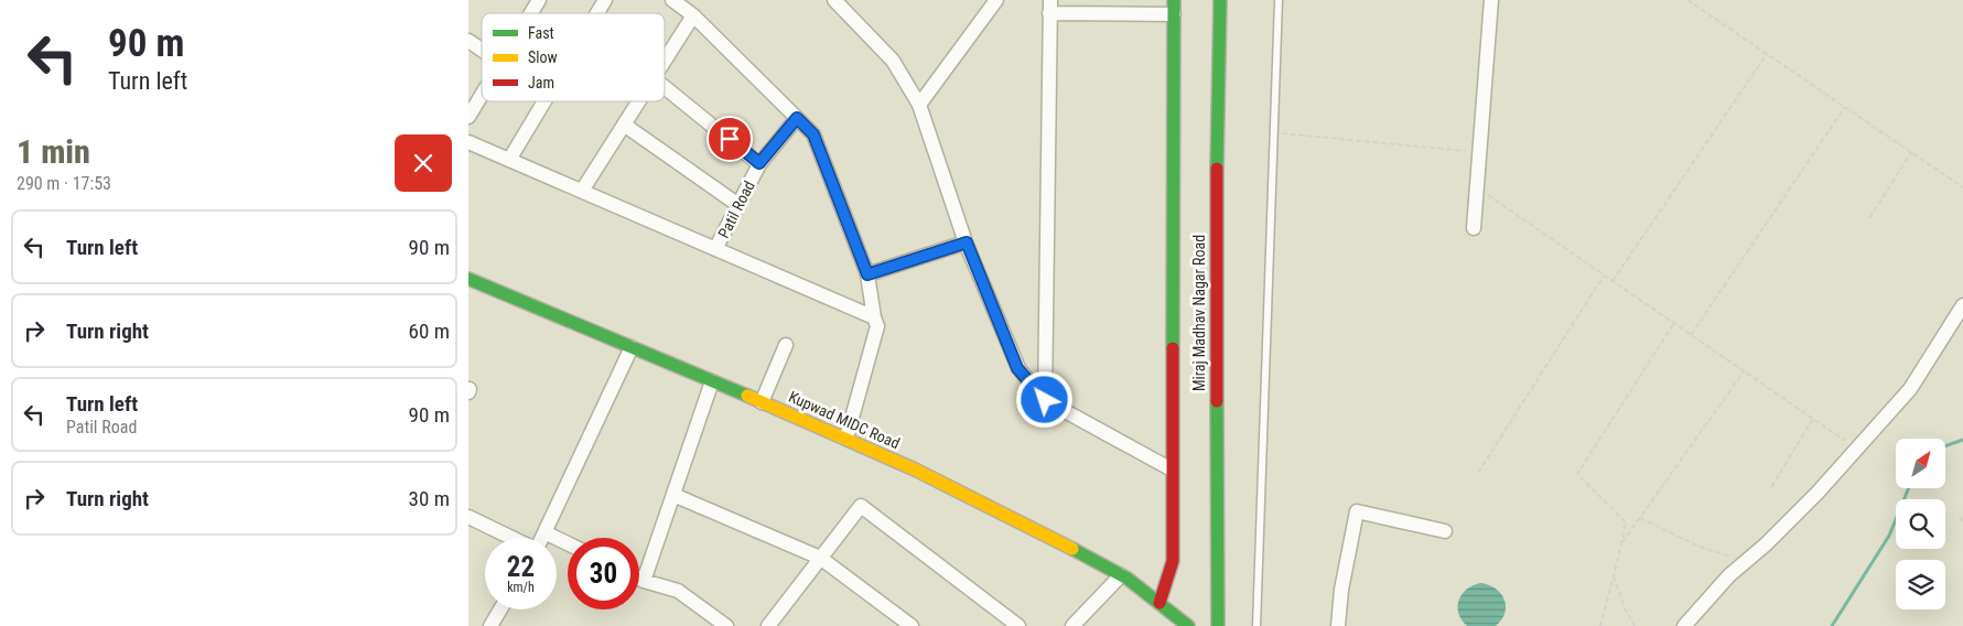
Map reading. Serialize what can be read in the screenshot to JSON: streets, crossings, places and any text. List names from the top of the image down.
{
  "streets": {
    "street": ["Patil Road", "Miraj Madhav Nagar Road", "Kupwad MIDC Road"]
  },
  "legend": ["Fast", "Slow", "Jam"],
  "north": "top right",
  "page": {
    "turn": ["90 m", "Turn left"],
    "heading": ["1 min", "290 m · 17:53"],
    "list": [
      {
        "name": "Turn left",
        "value": "90 m"
      },
      {
        "name": "Turn right",
        "value": "60 m"
      },
      {
        "name": "Turn left",
        "note": "Patil Road",
        "value": "90 m"
      },
      {
        "name": "Turn right",
        "value": "30 m"
      }
    ],
    "speed": "22 km/h",
    "limit": "30"
  }
}
